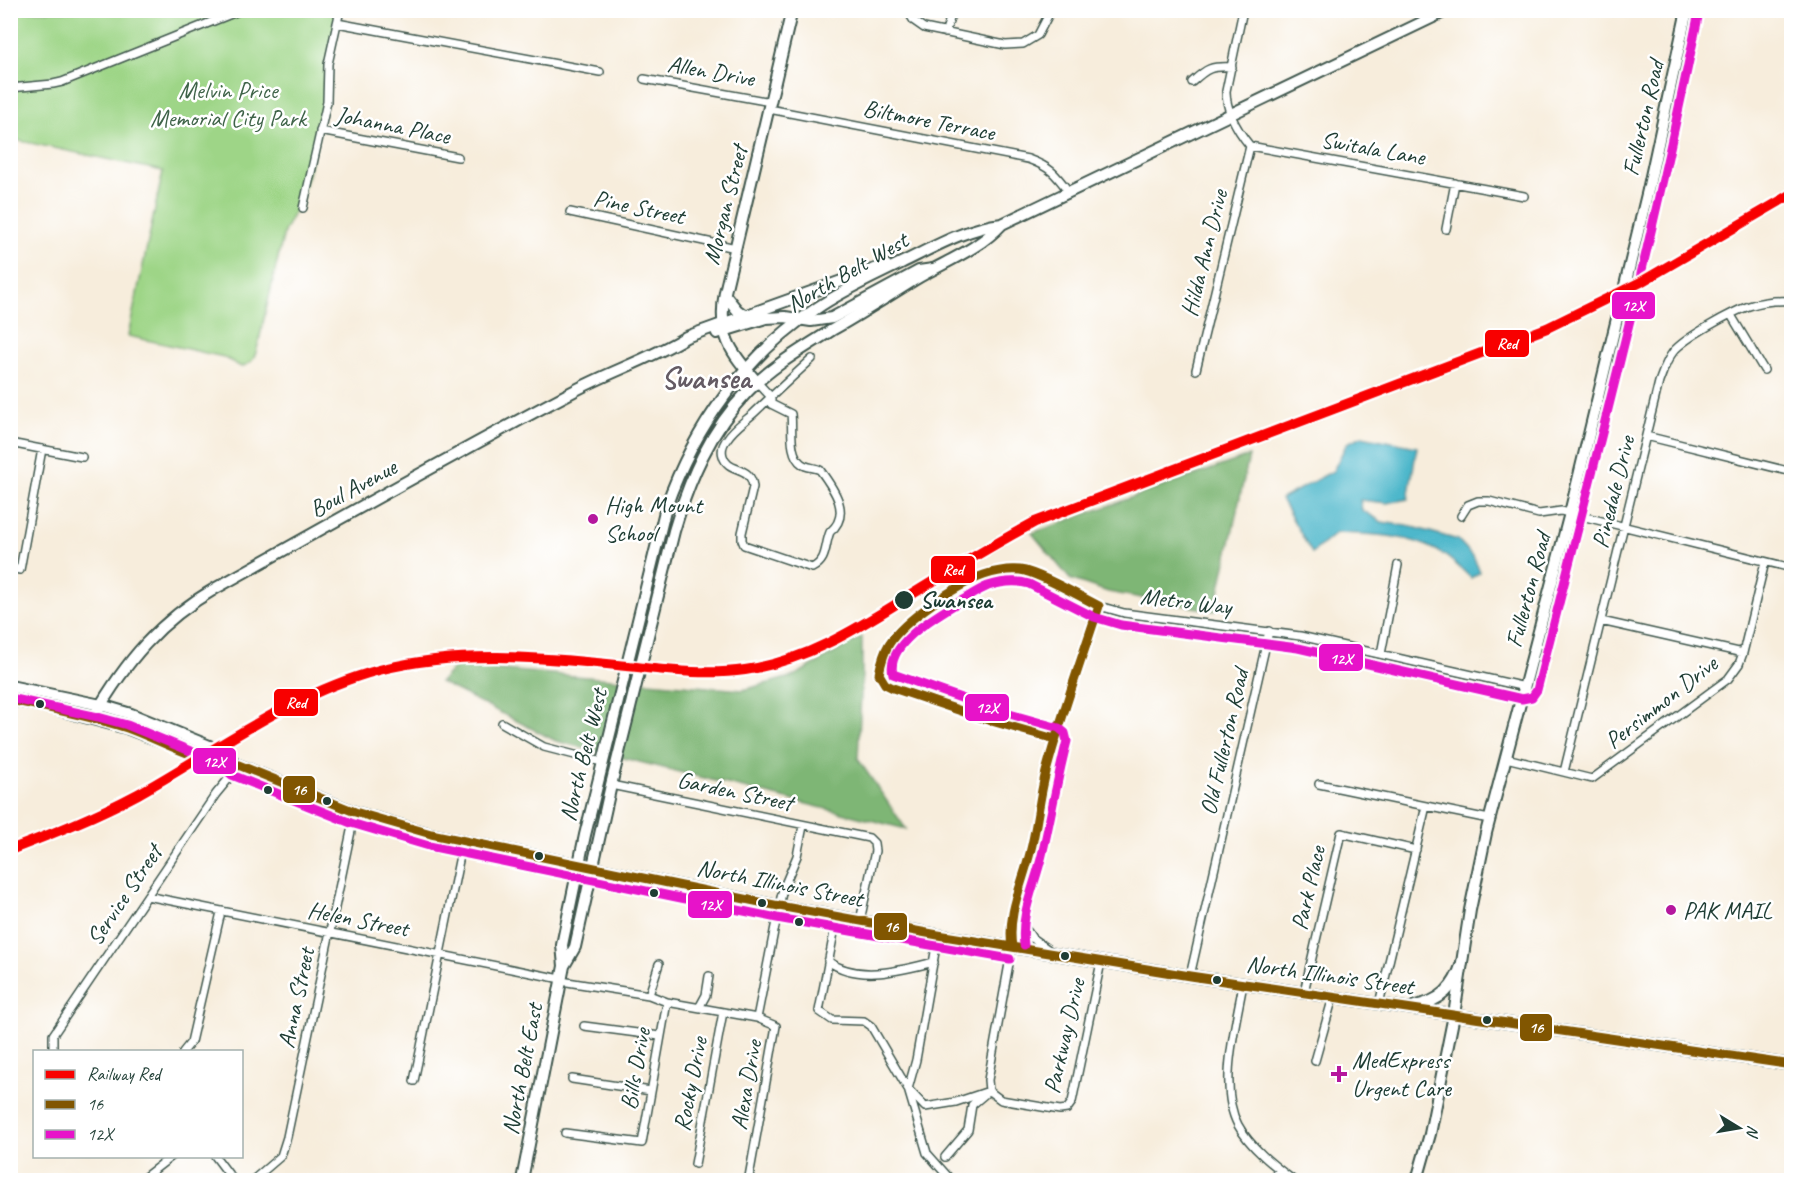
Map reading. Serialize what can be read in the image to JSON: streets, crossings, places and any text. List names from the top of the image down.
{
  "streets": {
    "main road": [
      "Fullerton Road",
      "Morgan Street",
      "North Belt West",
      "Boul Avenue",
      "North Illinois Street",
      "North Belt East"
    ],
    "street": [
      "Allen Drive",
      "Biltmore Terrace",
      "Johanna Place",
      "Switala Lane",
      "Pine Street",
      "Hilda Ann Drive",
      "Pinedale Drive",
      "Metro Way",
      "Persimmon Drive",
      "Old Fullerton Road",
      "Garden Street",
      "Park Place",
      "Service Street",
      "Helen Street",
      "Anna Street",
      "Parkway Drive",
      "Bills Drive",
      "Rocky Drive",
      "Alexa Drive"
    ]
  },
  "crossings": [
    ["Allen Drive", "Biltmore Terrace"],
    ["Allen Drive", "Morgan Street"],
    ["Fullerton Road", "Persimmon Drive"],
    ["Fullerton Road", "North Illinois Street"],
    ["Biltmore Terrace", "Morgan Street"],
    ["Biltmore Terrace", "North Belt West"],
    ["Switala Lane", "Hilda Ann Drive"],
    ["Morgan Street", "Pine Street"],
    ["Morgan Street", "Boul Avenue"],
    ["North Belt West", "Boul Avenue"],
    ["North Belt West", "Garden Street"],
    ["North Belt West", "North Illinois Street"],
    ["North Belt West", "North Belt East"],
    ["Boul Avenue", "North Illinois Street"],
    ["Pinedale Drive", "Persimmon Drive"],
    ["Metro Way", "Old Fullerton Road"],
    ["Old Fullerton Road", "North Illinois Street"],
    ["Garden Street", "North Illinois Street"],
    ["Garden Street", "Alexa Drive"],
    ["North Illinois Street", "Park Place"],
    ["North Illinois Street", "Service Street"],
    ["North Illinois Street", "Anna Street"],
    ["North Illinois Street", "Parkway Drive"],
    ["North Illinois Street", "North Belt East"],
    ["North Illinois Street", "Alexa Drive"],
    ["Service Street", "Helen Street"],
    ["Helen Street", "Anna Street"],
    ["Helen Street", "North Belt East"],
    ["Helen Street", "Bills Drive"],
    ["Helen Street", "Rocky Drive"],
    ["Helen Street", "Alexa Drive"]
  ],
  "districts": ["Swansea"],
  "parks": ["Melvin Price Memorial City Park"],
  "places": {
    "other": ["High Mount School", "Swansea", "PAK MAIL"],
    "health": ["MedExpress Urgent Care"]
  },
  "lines": ["transit line 12X", "rail line Red", "transit line 16"],
  "legend": ["Railway Red", "16", "12X"],
  "north": "right"
}
